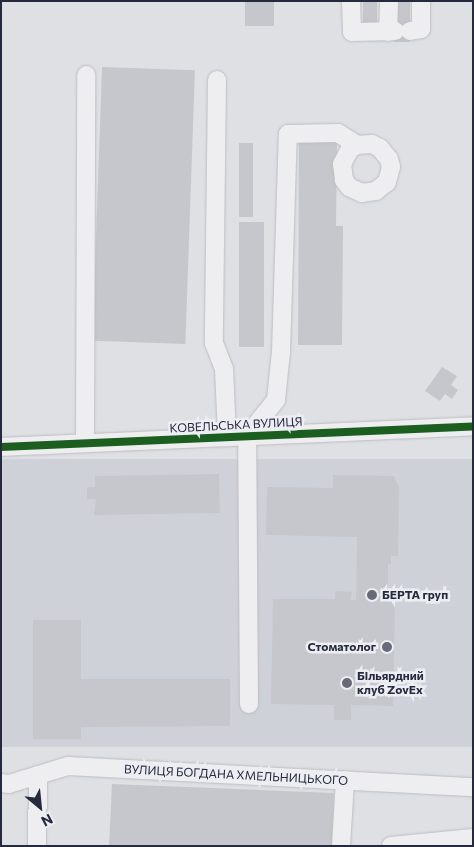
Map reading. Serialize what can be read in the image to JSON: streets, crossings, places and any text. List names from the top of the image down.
{
  "streets": {
    "street": ["КОВЕЛЬСЬКА ВУЛИЦЯ", "ВУЛИЦЯ БОГДАНА ХМЕЛЬНИЦЬКОГО"]
  },
  "places": ["БЕРТА груп", "Стоматолог", "Більярдний клуб ZovEx"],
  "north": "bottom right"
}
